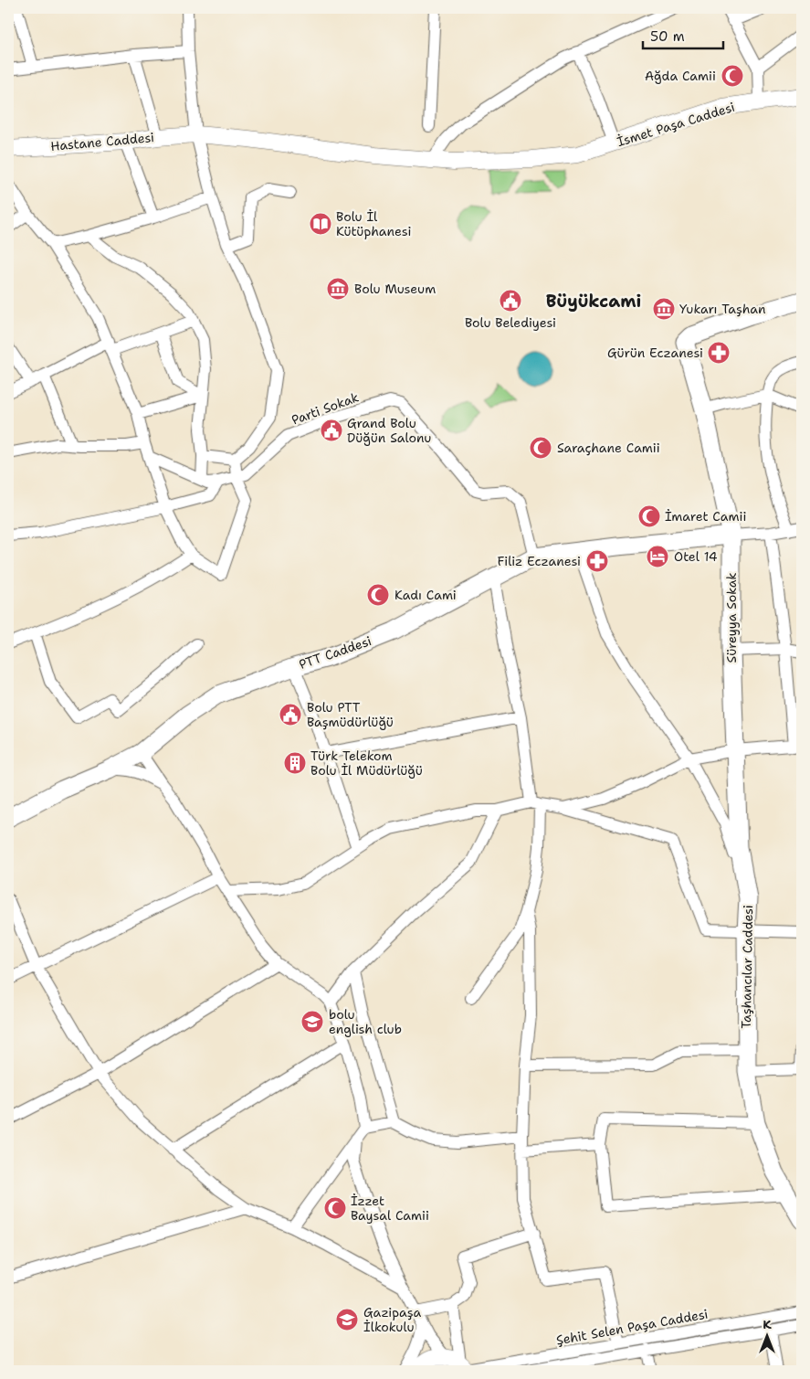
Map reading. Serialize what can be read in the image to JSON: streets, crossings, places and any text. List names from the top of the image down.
{
  "streets": {
    "main road": [
      "İsmet Paşa Caddesi",
      "Hastane Caddesi",
      "Süreyya Sokak",
      "PTT Caddesi",
      "Taşhancılar Caddesi"
    ],
    "street": ["Parti Sokak", "Şehit Selen Paşa Caddesi"]
  },
  "crossings": [
    ["İsmet Paşa Caddesi", "Hastane Caddesi"],
    ["Parti Sokak", "PTT Caddesi"],
    ["Süreyya Sokak", "Taşhancılar Caddesi"]
  ],
  "districts": ["Büyükcami"],
  "places": {
    "mosque": [
      "Ağda Camii",
      "Saraçhane Camii",
      "İmaret Camii",
      "Kadı Cami",
      "İzzet Baysal Camii"
    ],
    "library": ["Bolu İl Kütüphanesi"],
    "museum": ["Bolu Museum", "Yukarı Taşhan"],
    "public building": ["Bolu Belediyesi", "Grand Bolu Düğün Salonu", "Bolu PTT Başmüdürlüğü"],
    "pharmacy": ["Gürün Eczanesi", "Filiz Eczanesi"],
    "hotel": ["Otel 14"],
    "building": ["Türk Telekom Bolu İl Müdürlüğü"],
    "school or university": ["bolu english club", "Gazipaşa İlkokulu"]
  },
  "scale_bar": "50 m",
  "north": "top"
}
